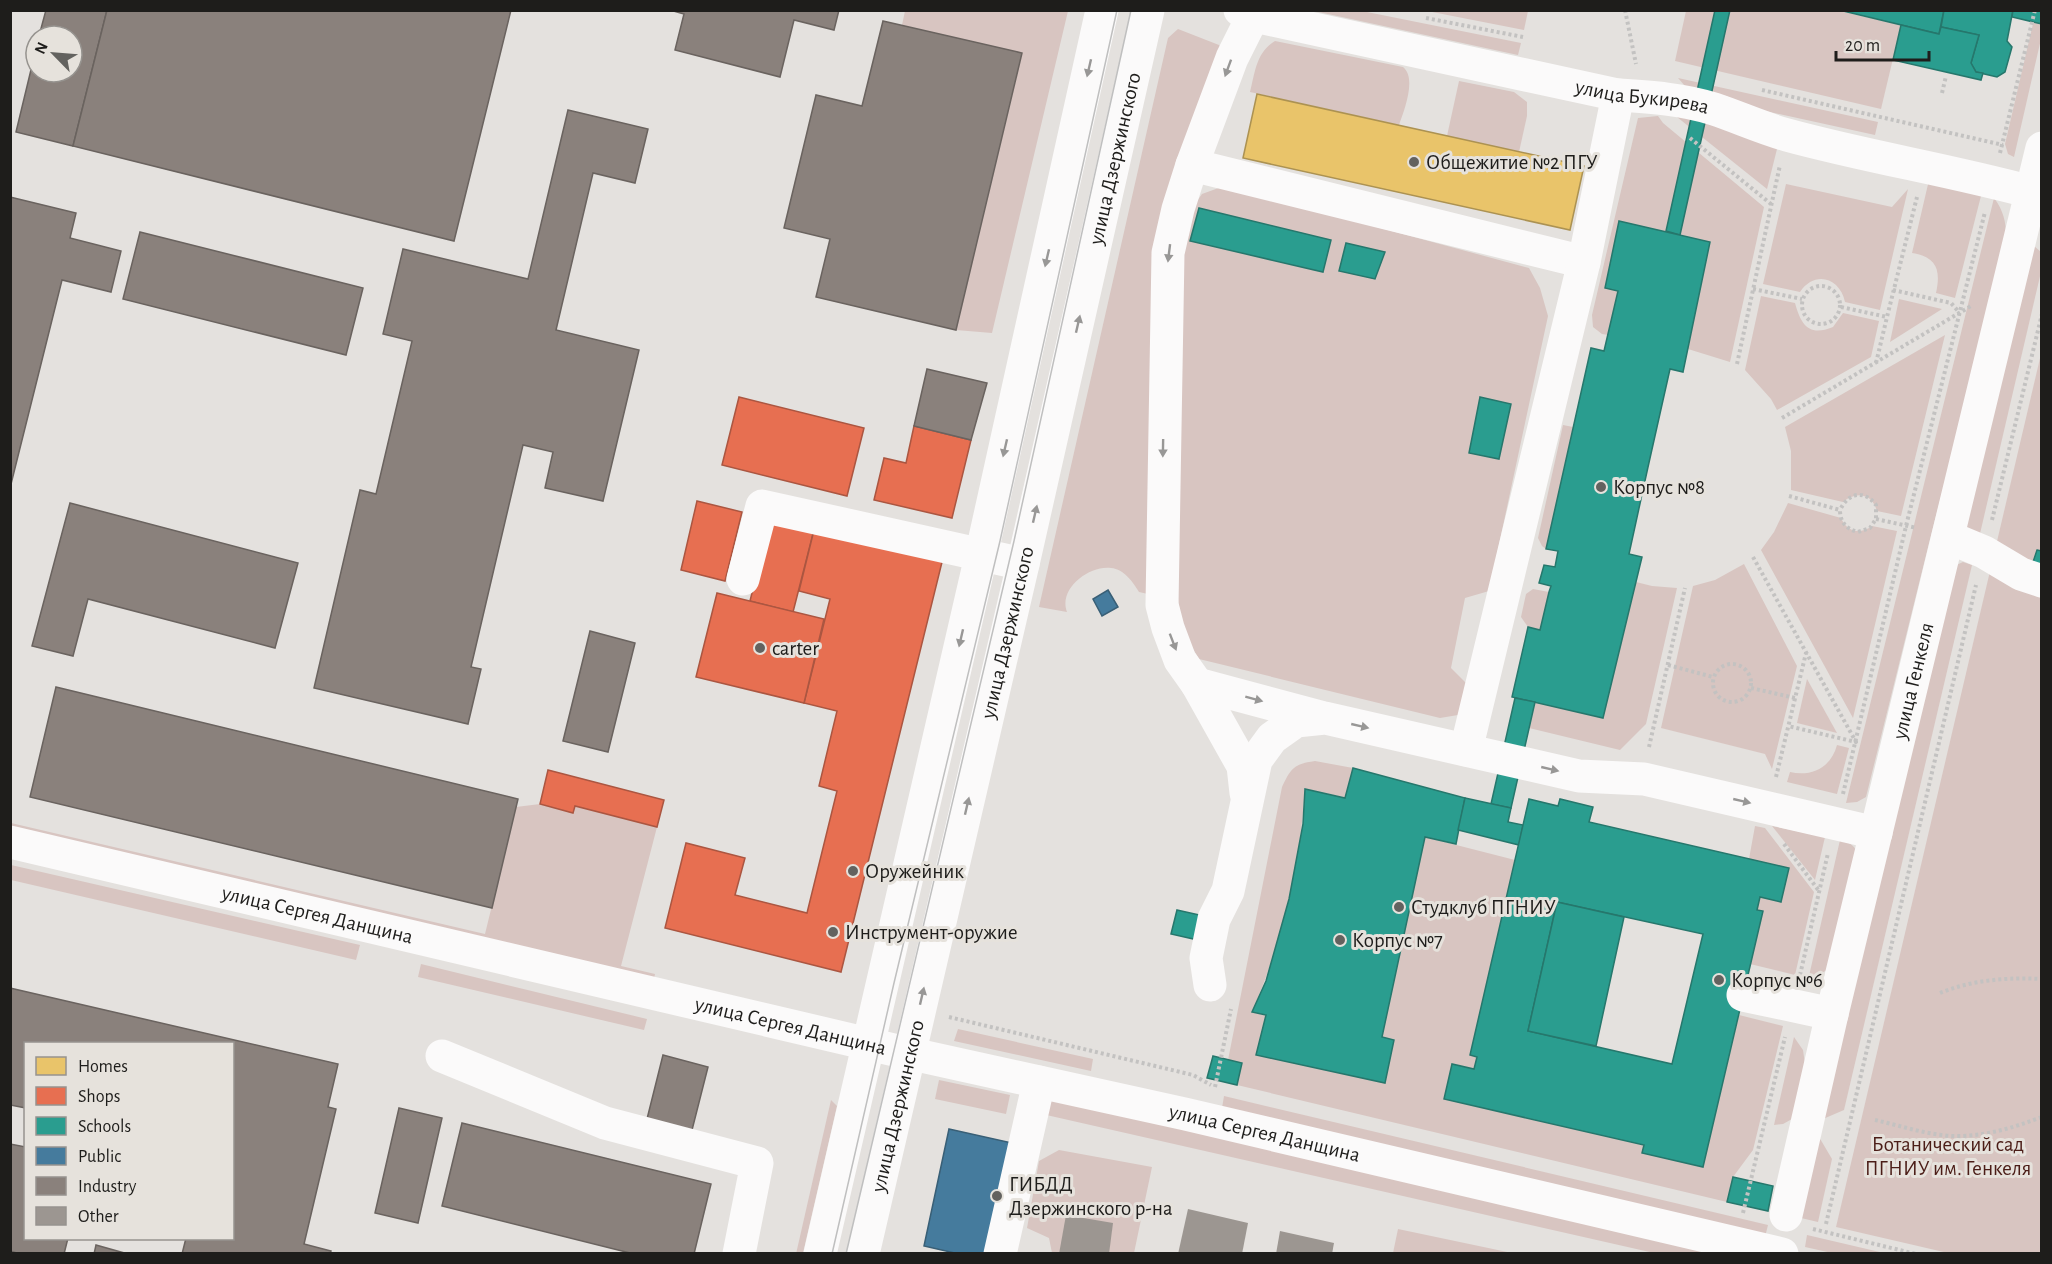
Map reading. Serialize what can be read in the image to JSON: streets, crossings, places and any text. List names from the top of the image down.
{
  "streets": {
    "main road": [
      "улица Букирева",
      "улица Дзержинского",
      "улица Генкеля",
      "улица Сергея Данщина"
    ]
  },
  "crossings": [
    ["улица Букирева", "улица Генкеля"],
    ["улица Дзержинского", "улица Сергея Данщина"]
  ],
  "parks": ["Ботанический сад ПГНИУ им. Генкеля"],
  "places": [
    "Общежитие №2 ПГУ",
    "Корпус №8",
    "carter",
    "Оружейник",
    "Студклуб ПГНИУ",
    "Инструмент-оружие",
    "Корпус №7",
    "Корпус №6",
    "ГИБДД Дзержинского р-на"
  ],
  "legend": [
    "Homes",
    "Shops",
    "Schools",
    "Public",
    "Industry",
    "Other"
  ],
  "scale_bar": "20 m",
  "north": "top left"
}
